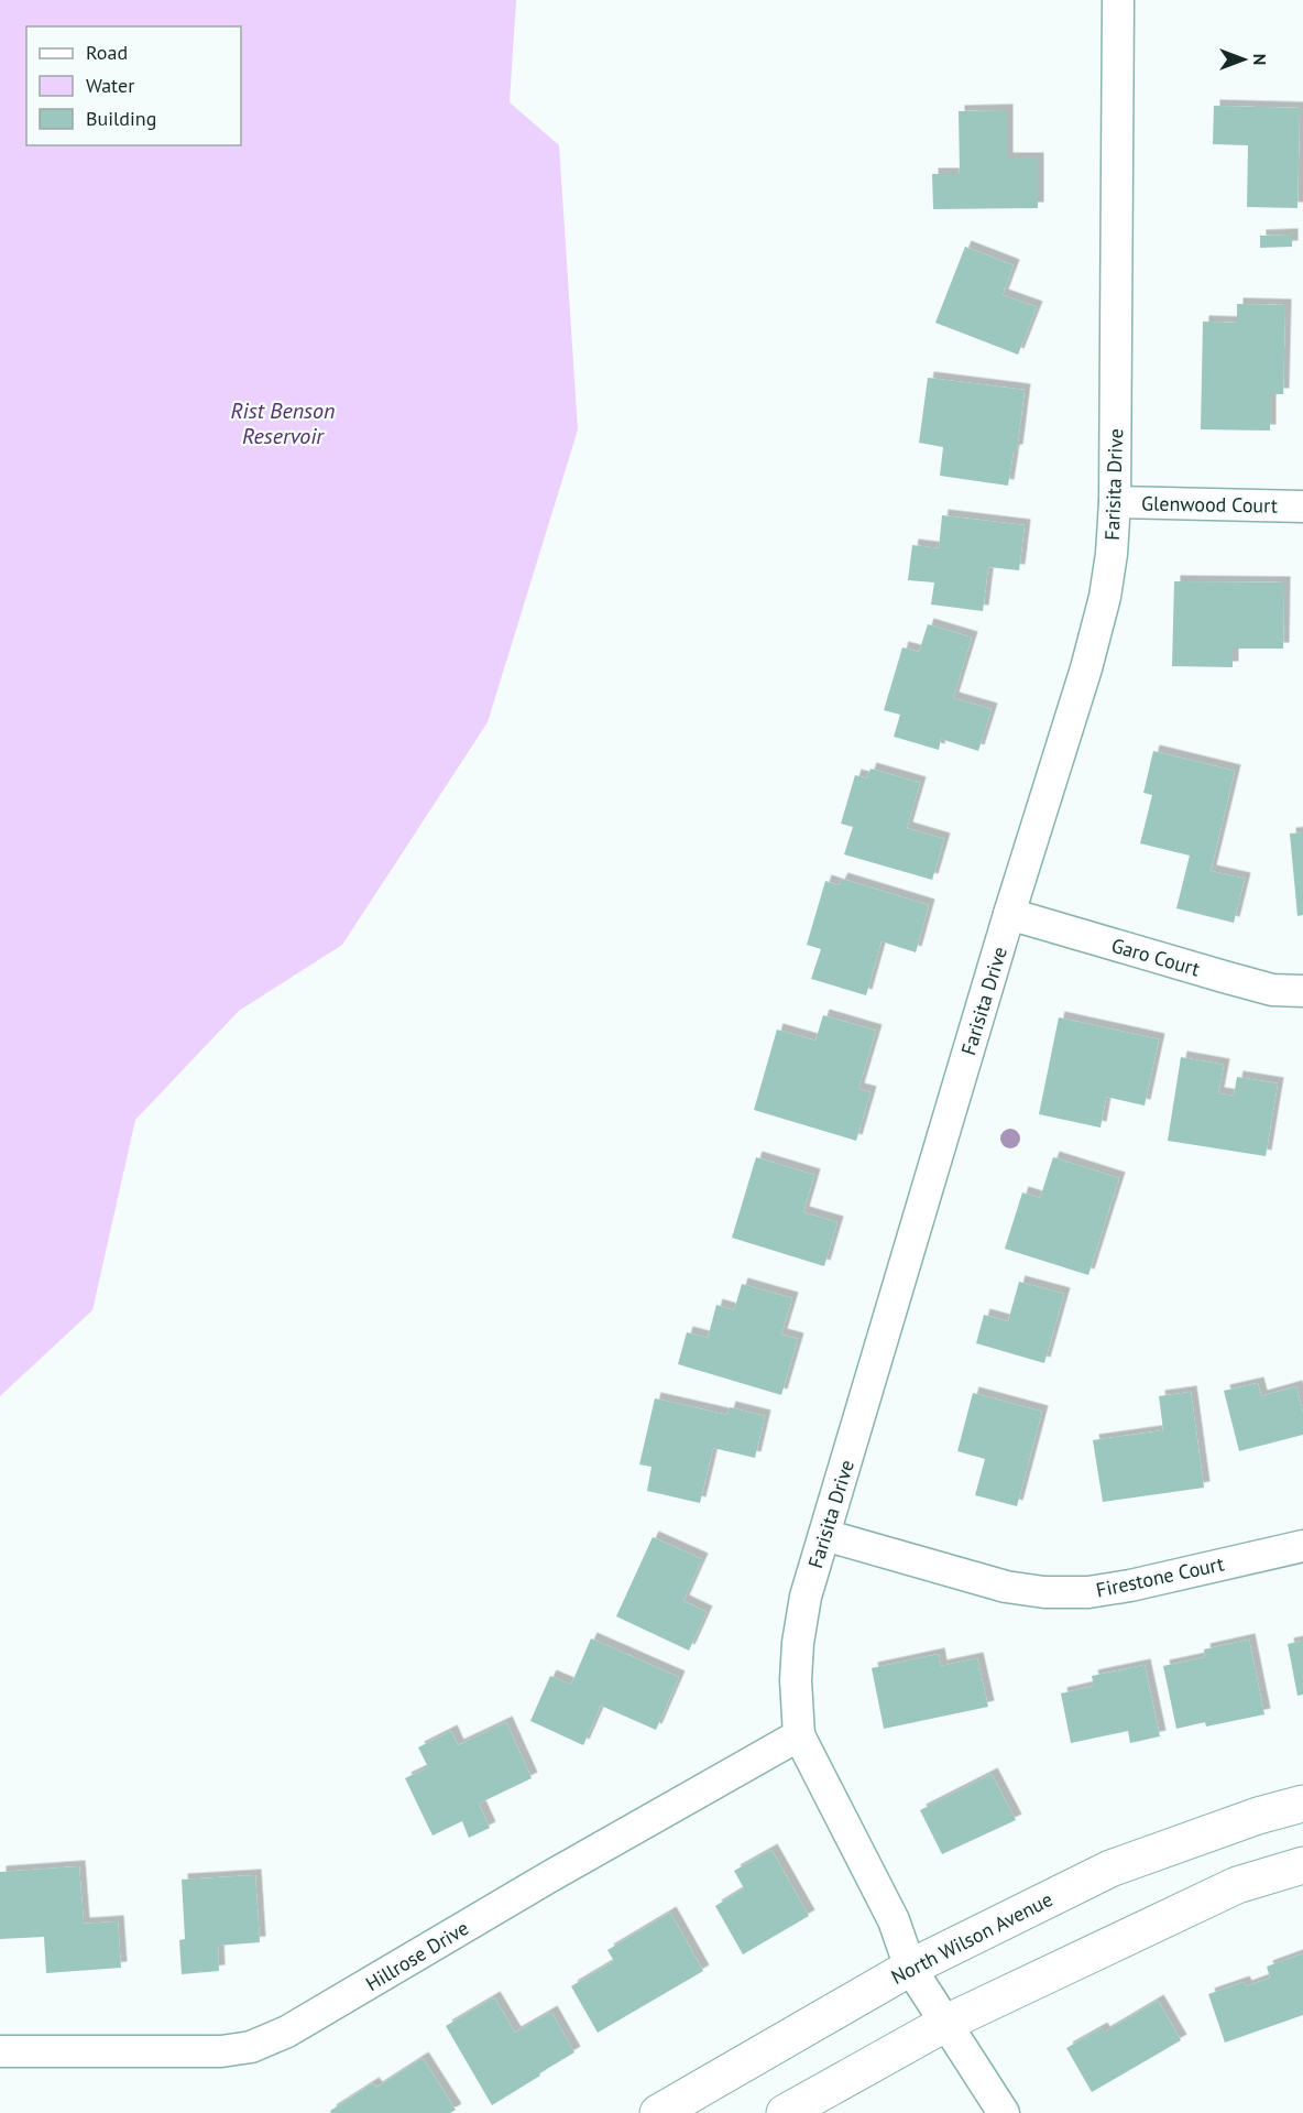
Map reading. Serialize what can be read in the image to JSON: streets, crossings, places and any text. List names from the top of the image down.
{
  "streets": {
    "main road": ["North Wilson Avenue"],
    "street": [
      "Farisita Drive",
      "Glenwood Court",
      "Garo Court",
      "Firestone Court",
      "Hillrose Drive"
    ]
  },
  "crossings": [
    ["Farisita Drive", "Glenwood Court"],
    ["Farisita Drive", "Garo Court"],
    ["Farisita Drive", "Firestone Court"],
    ["Farisita Drive", "North Wilson Avenue"],
    ["Farisita Drive", "Hillrose Drive"]
  ],
  "water": ["Rist Benson Reservoir"],
  "legend": ["Road", "Water", "Building"],
  "north": "right"
}
